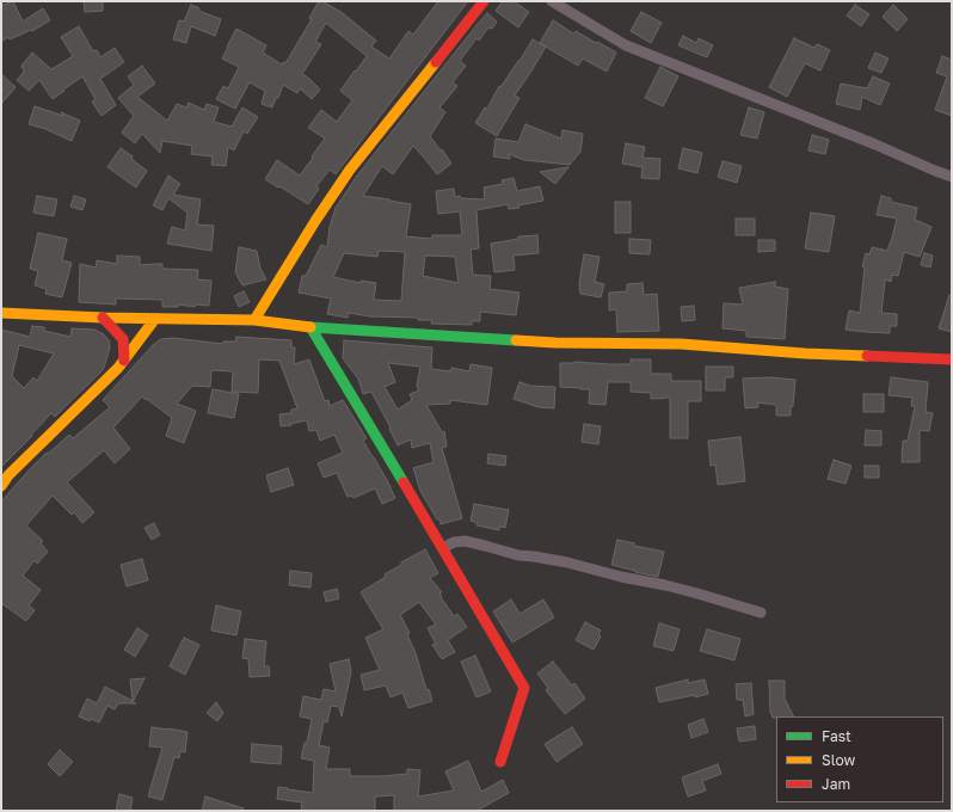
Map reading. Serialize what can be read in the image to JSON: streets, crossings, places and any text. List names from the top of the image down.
{
  "legend": ["Fast", "Slow", "Jam"]
}
